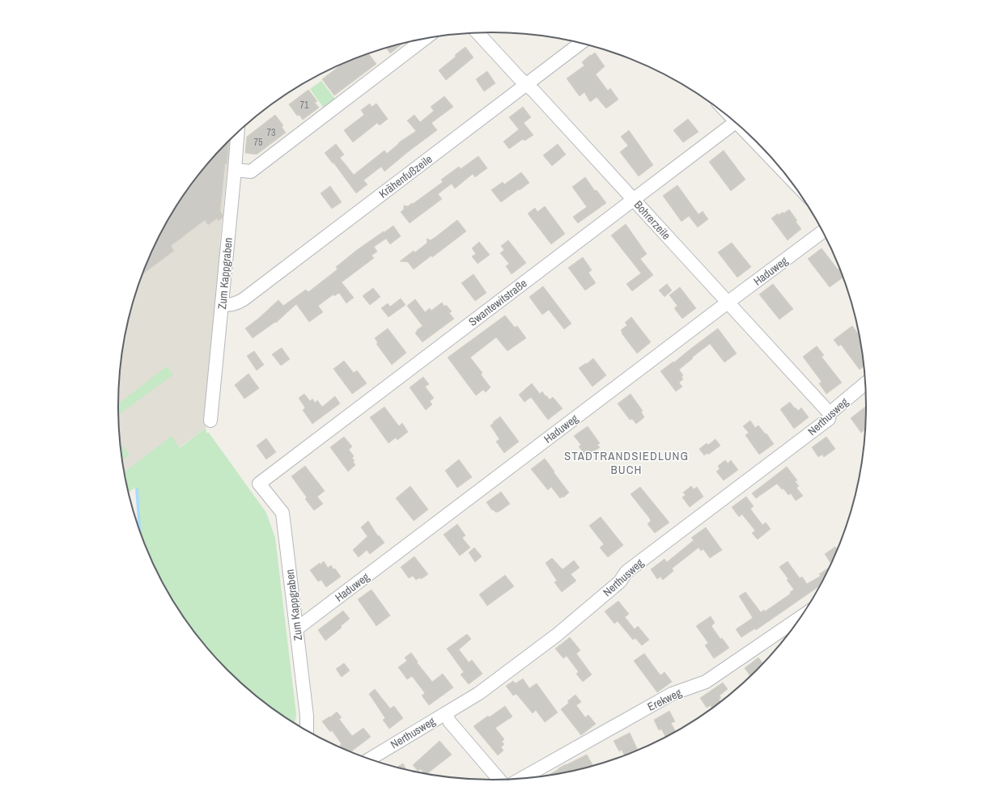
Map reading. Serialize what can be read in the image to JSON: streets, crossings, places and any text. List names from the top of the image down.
{
  "streets": {
    "street": [
      "Krähenfußzeile",
      "Bohrerzeile",
      "Haduweg",
      "Zum Kappgraben",
      "Swantewitstraße",
      "Nerthusweg",
      "Erekweg"
    ]
  },
  "crossings": [
    ["Krähenfußzeile", "Bohrerzeile"],
    ["Krähenfußzeile", "Zum Kappgraben"],
    ["Bohrerzeile", "Haduweg"],
    ["Bohrerzeile", "Swantewitstraße"],
    ["Bohrerzeile", "Nerthusweg"],
    ["Haduweg", "Zum Kappgraben"],
    ["Zum Kappgraben", "Swantewitstraße"]
  ],
  "districts": ["STADTRANDSIEDLUNG BUCH"],
  "house_numbers": ["71", "73", "75"]
}
